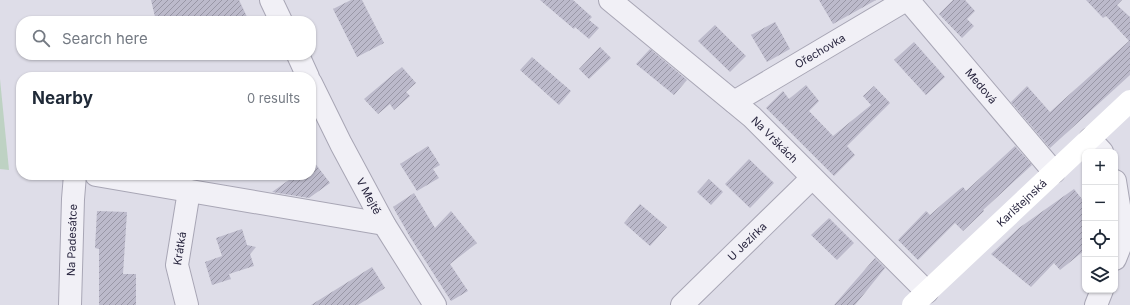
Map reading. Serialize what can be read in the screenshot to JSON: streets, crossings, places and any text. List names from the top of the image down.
{
  "streets": {
    "main road": ["Karlštejnská"],
    "street": [
      "Ořechovka",
      "Medová",
      "Na Vrškách",
      "V Mejtě",
      "Na Padesátce",
      "U Jezírka",
      "Krátká"
    ]
  },
  "crossings": [
    ["Ořechovka", "Medová"],
    ["Ořechovka", "Na Vrškách"],
    ["Medová", "Karlštejnská"],
    ["Na Vrškách", "Karlštejnská"],
    ["Na Vrškách", "U Jezírka"]
  ],
  "page": {
    "search": "Search here",
    "heading": ["Nearby", "0 results"],
    "map_buttons": ["+", "−"]
  }
}
